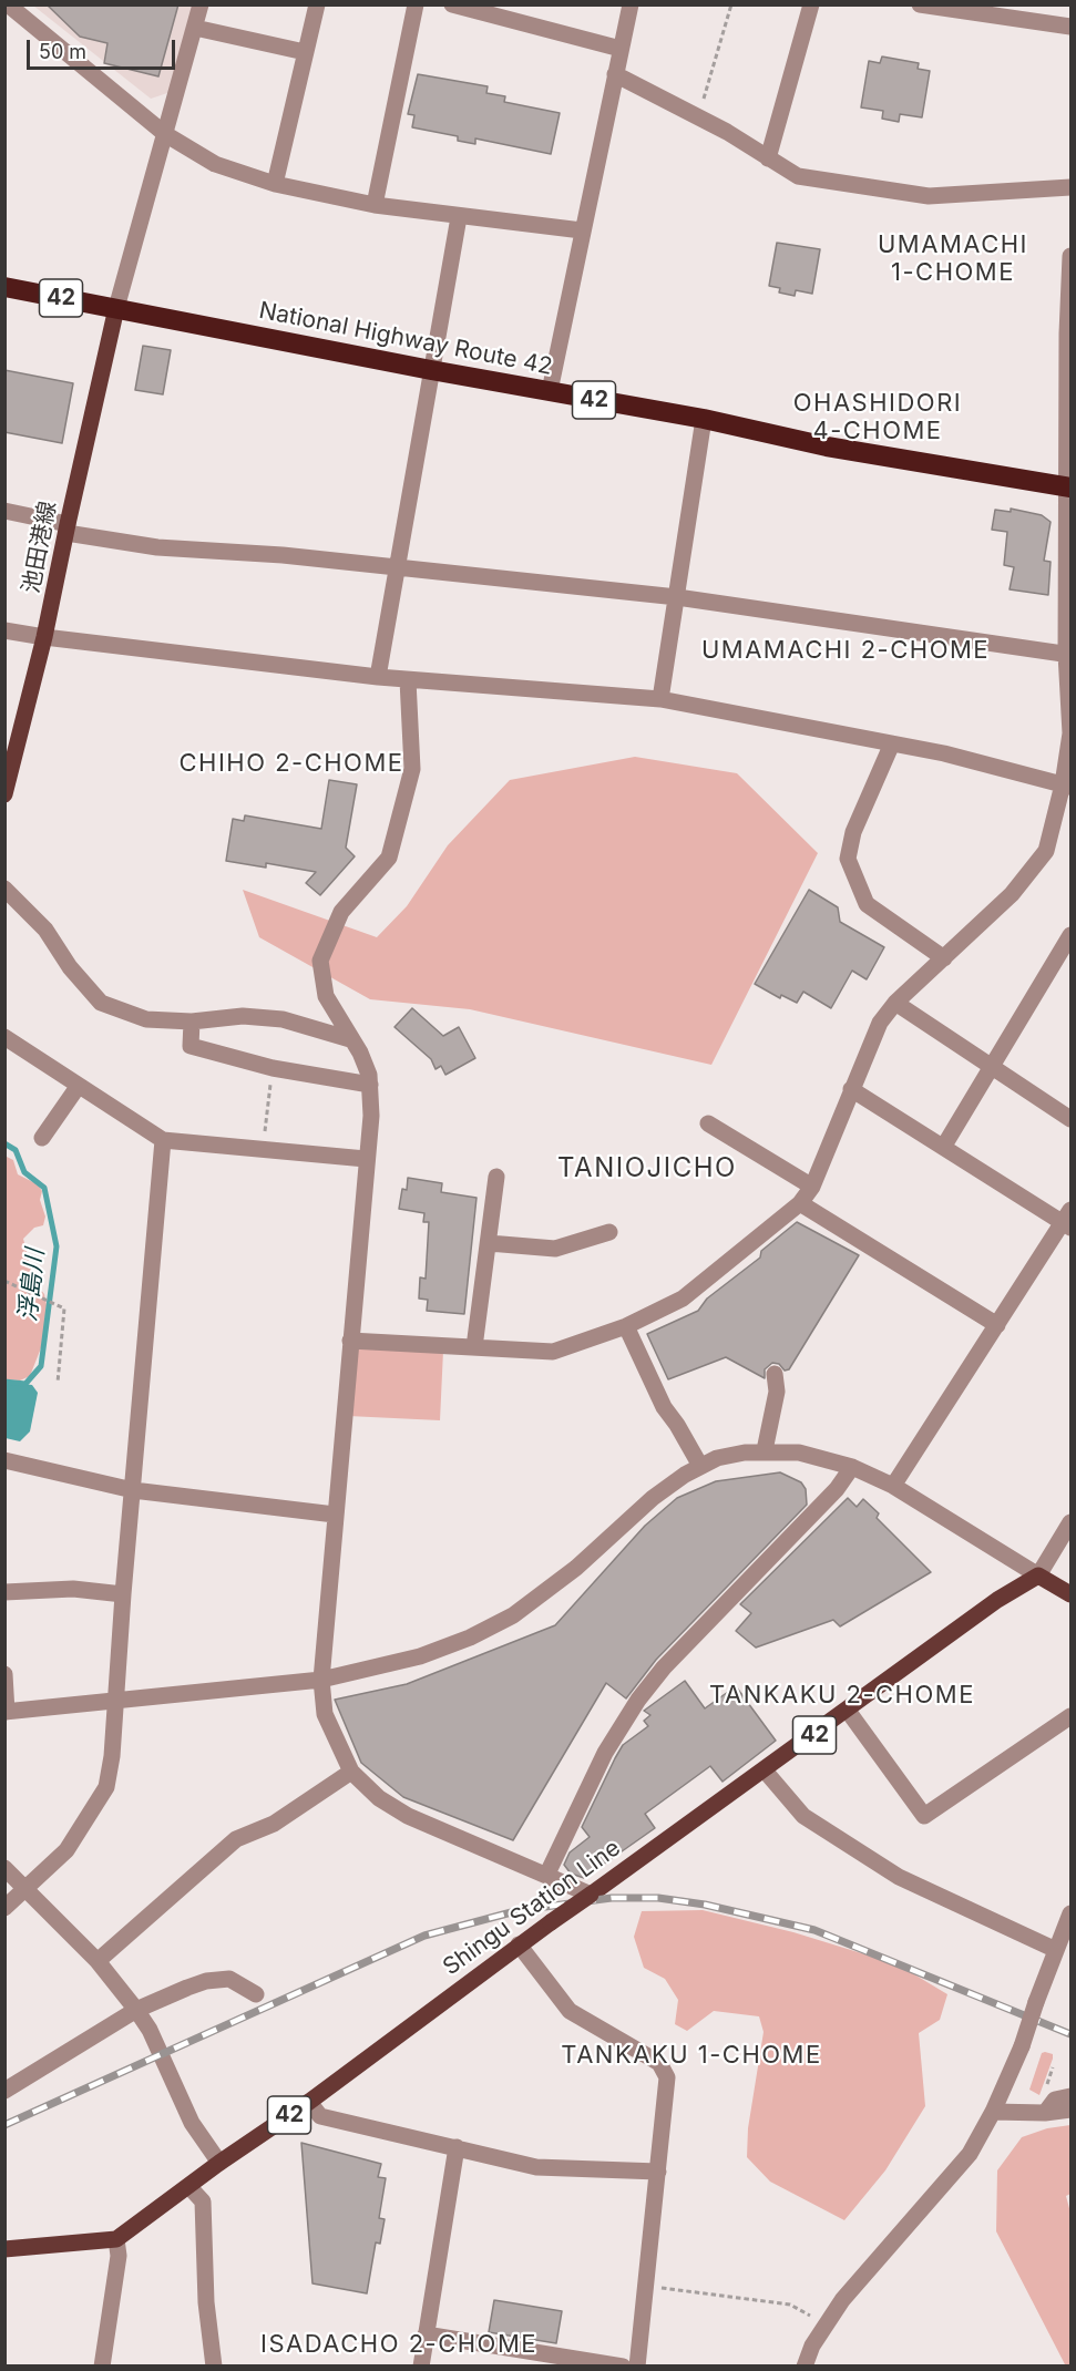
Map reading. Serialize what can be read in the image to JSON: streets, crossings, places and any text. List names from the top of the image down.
{
  "streets": {
    "highway": ["42", "National Highway Route 42"],
    "main road": ["池田港線", "Shingu Station Line"]
  },
  "crossings": [
    ["National Highway Route 42", "池田港線"]
  ],
  "districts": [
    "UMAMACHI 1-CHOME",
    "OHASHIDORI 4-CHOME",
    "UMAMACHI 2-CHOME",
    "CHIHO 2-CHOME",
    "TANIOJICHO",
    "TANKAKU 2-CHOME",
    "TANKAKU 1-CHOME",
    "ISADACHO 2-CHOME"
  ],
  "water": ["浮島川"],
  "scale_bar": "50 m"
}
